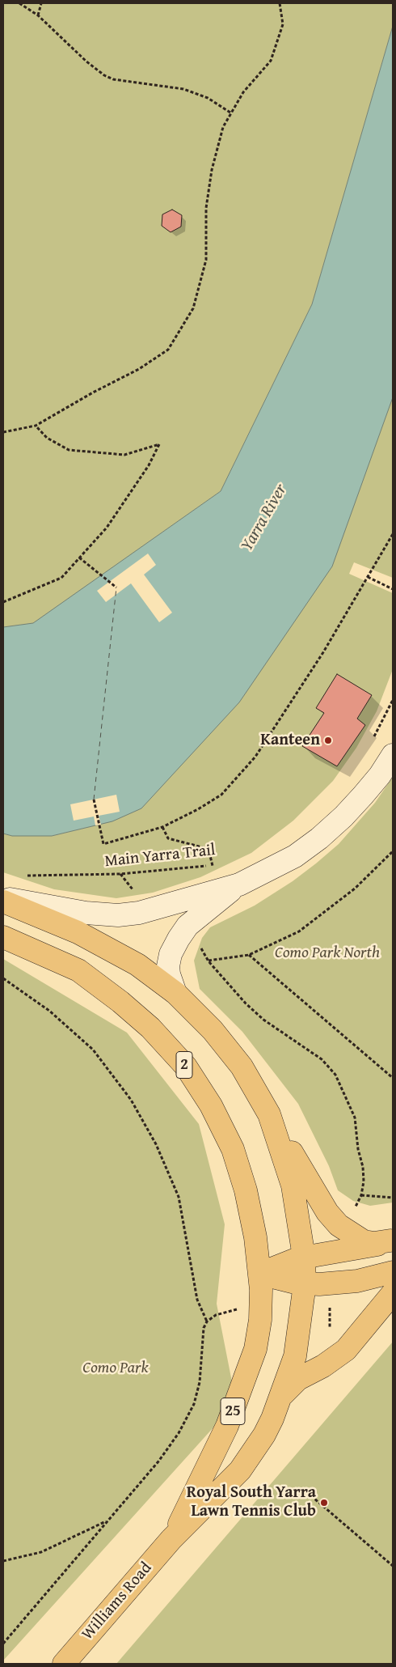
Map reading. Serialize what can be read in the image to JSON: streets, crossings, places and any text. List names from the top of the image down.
{
  "streets": {
    "main road": ["2", "25", "Williams Road"],
    "path": ["Main Yarra Trail"]
  },
  "crossings": [
    ["2", "Williams Road"],
    ["25", "Williams Road"]
  ],
  "water": ["Yarra River"],
  "parks": ["Como Park North", "Como Park"],
  "places": ["Kanteen", "Royal South Yarra Lawn Tennis Club"]
}
